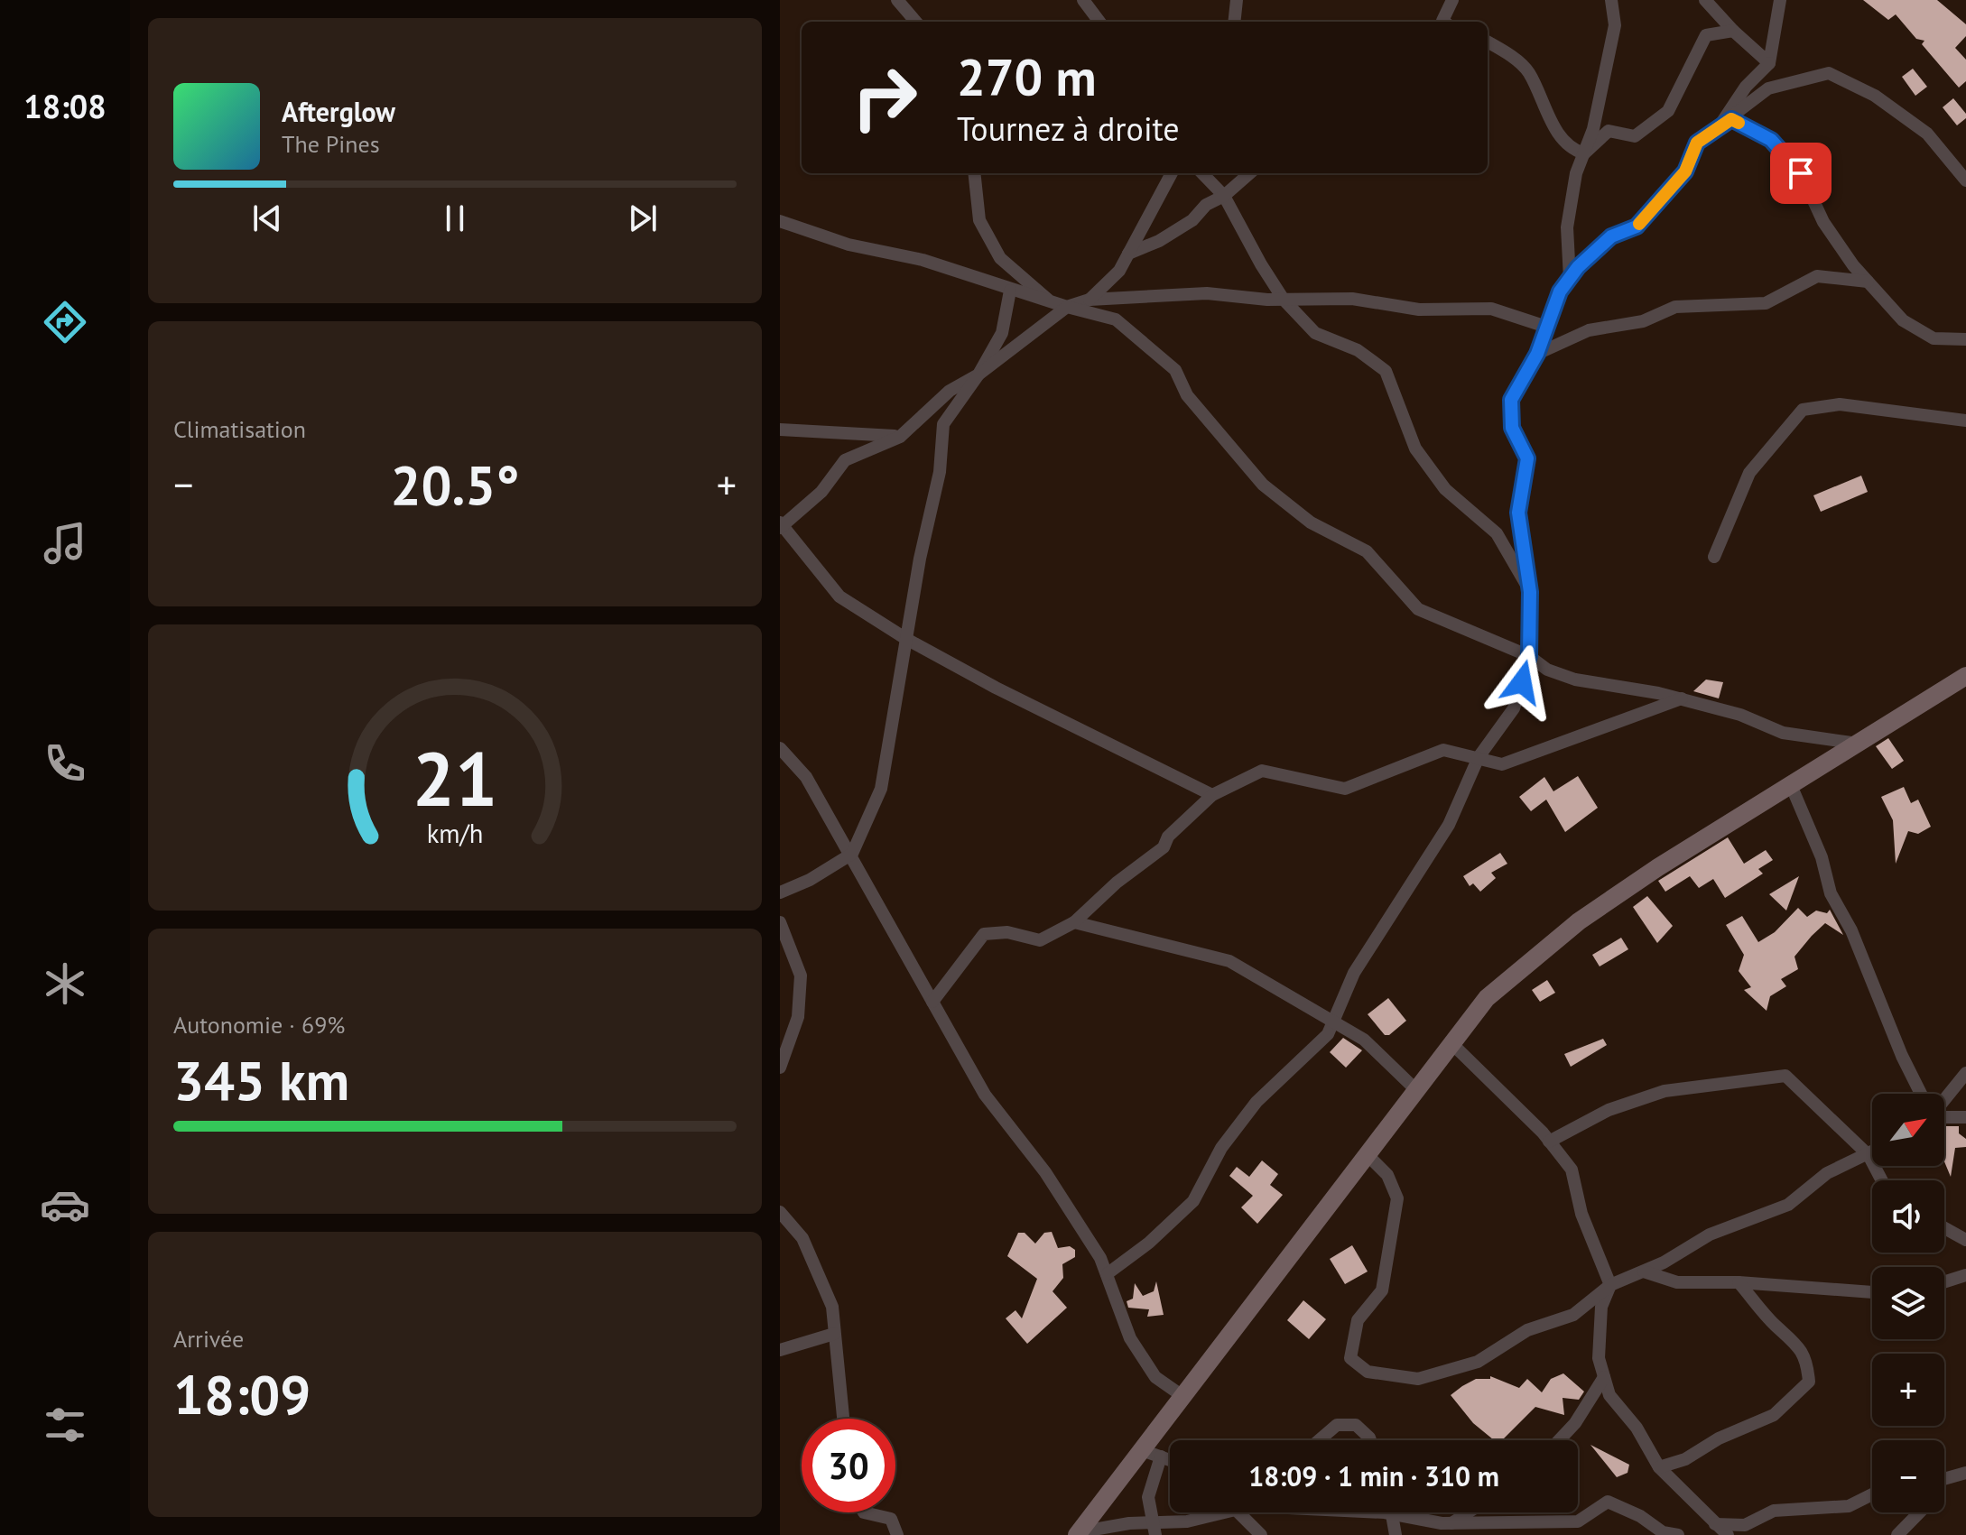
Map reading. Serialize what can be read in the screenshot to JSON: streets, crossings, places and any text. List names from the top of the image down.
{
  "north": "top right",
  "page": {
    "tabs": "18:08",
    "turn": ["270 m", "Tournez à droite"],
    "song": ["Afterglow", "The Pines"],
    "tile": [
      "Climatisation",
      ["Autonomie · 69%", "345 km"],
      ["Arrivée", "18:09"]
    ],
    "heat": ["−", "20.5°", "+"],
    "map_buttons": ["+", "−"],
    "limit": "30",
    "trip": "18:09 · 1 min · 310 m",
    "gauge": ["21", "km/h"]
  }
}
